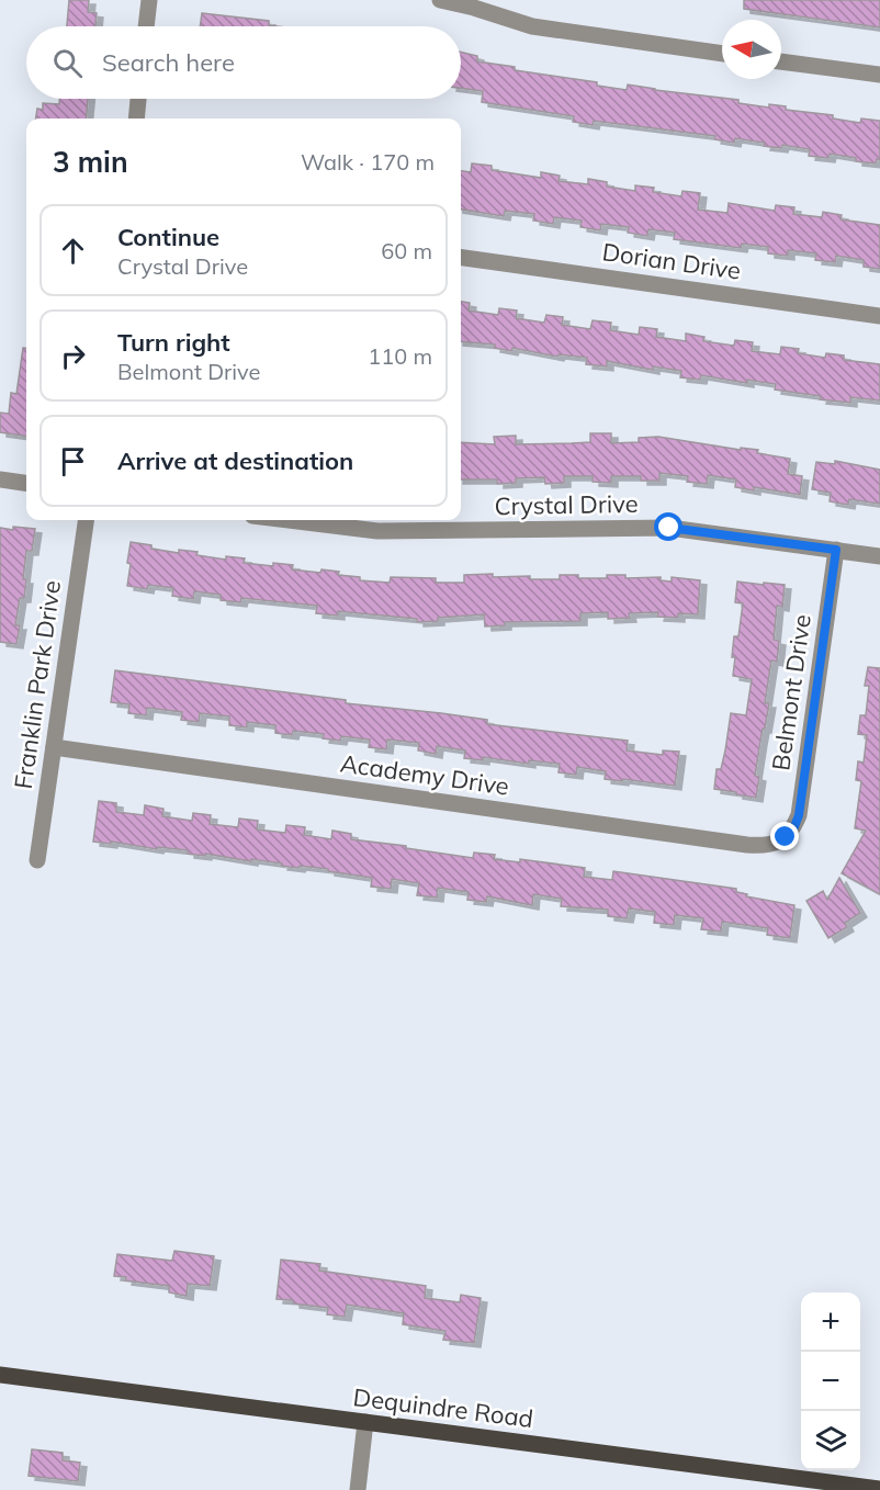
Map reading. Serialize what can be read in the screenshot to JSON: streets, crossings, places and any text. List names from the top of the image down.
{
  "streets": {
    "main road": ["Dequindre Road"],
    "street": [
      "Dorian Drive",
      "Crystal Drive",
      "Franklin Park Drive",
      "Belmont Drive",
      "Academy Drive"
    ]
  },
  "crossings": [
    ["Crystal Drive", "Belmont Drive"],
    ["Franklin Park Drive", "Academy Drive"],
    ["Belmont Drive", "Academy Drive"]
  ],
  "north": "left",
  "page": {
    "search": "Search here",
    "heading": ["3 min", "Walk · 170 m"],
    "list": [
      ["Continue", "Crystal Drive", "60 m"],
      ["Turn right", "Belmont Drive", "110 m"],
      "Arrive at destination"
    ],
    "map_buttons": ["+", "−"]
  }
}
